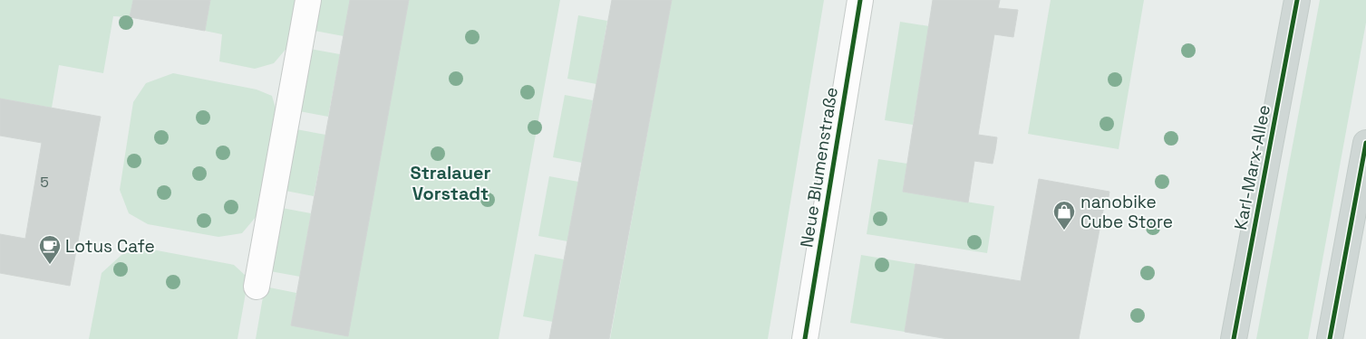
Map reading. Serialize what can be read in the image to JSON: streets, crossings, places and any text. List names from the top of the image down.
{
  "streets": {
    "main road": ["Karl-Marx-Allee"],
    "street": ["Neue Blumenstraße"]
  },
  "districts": ["Stralauer Vorstadt"],
  "places": {
    "shop": ["nanobike Cube Store"],
    "cafe": ["Lotus Cafe"]
  },
  "house_numbers": ["5"]
}
